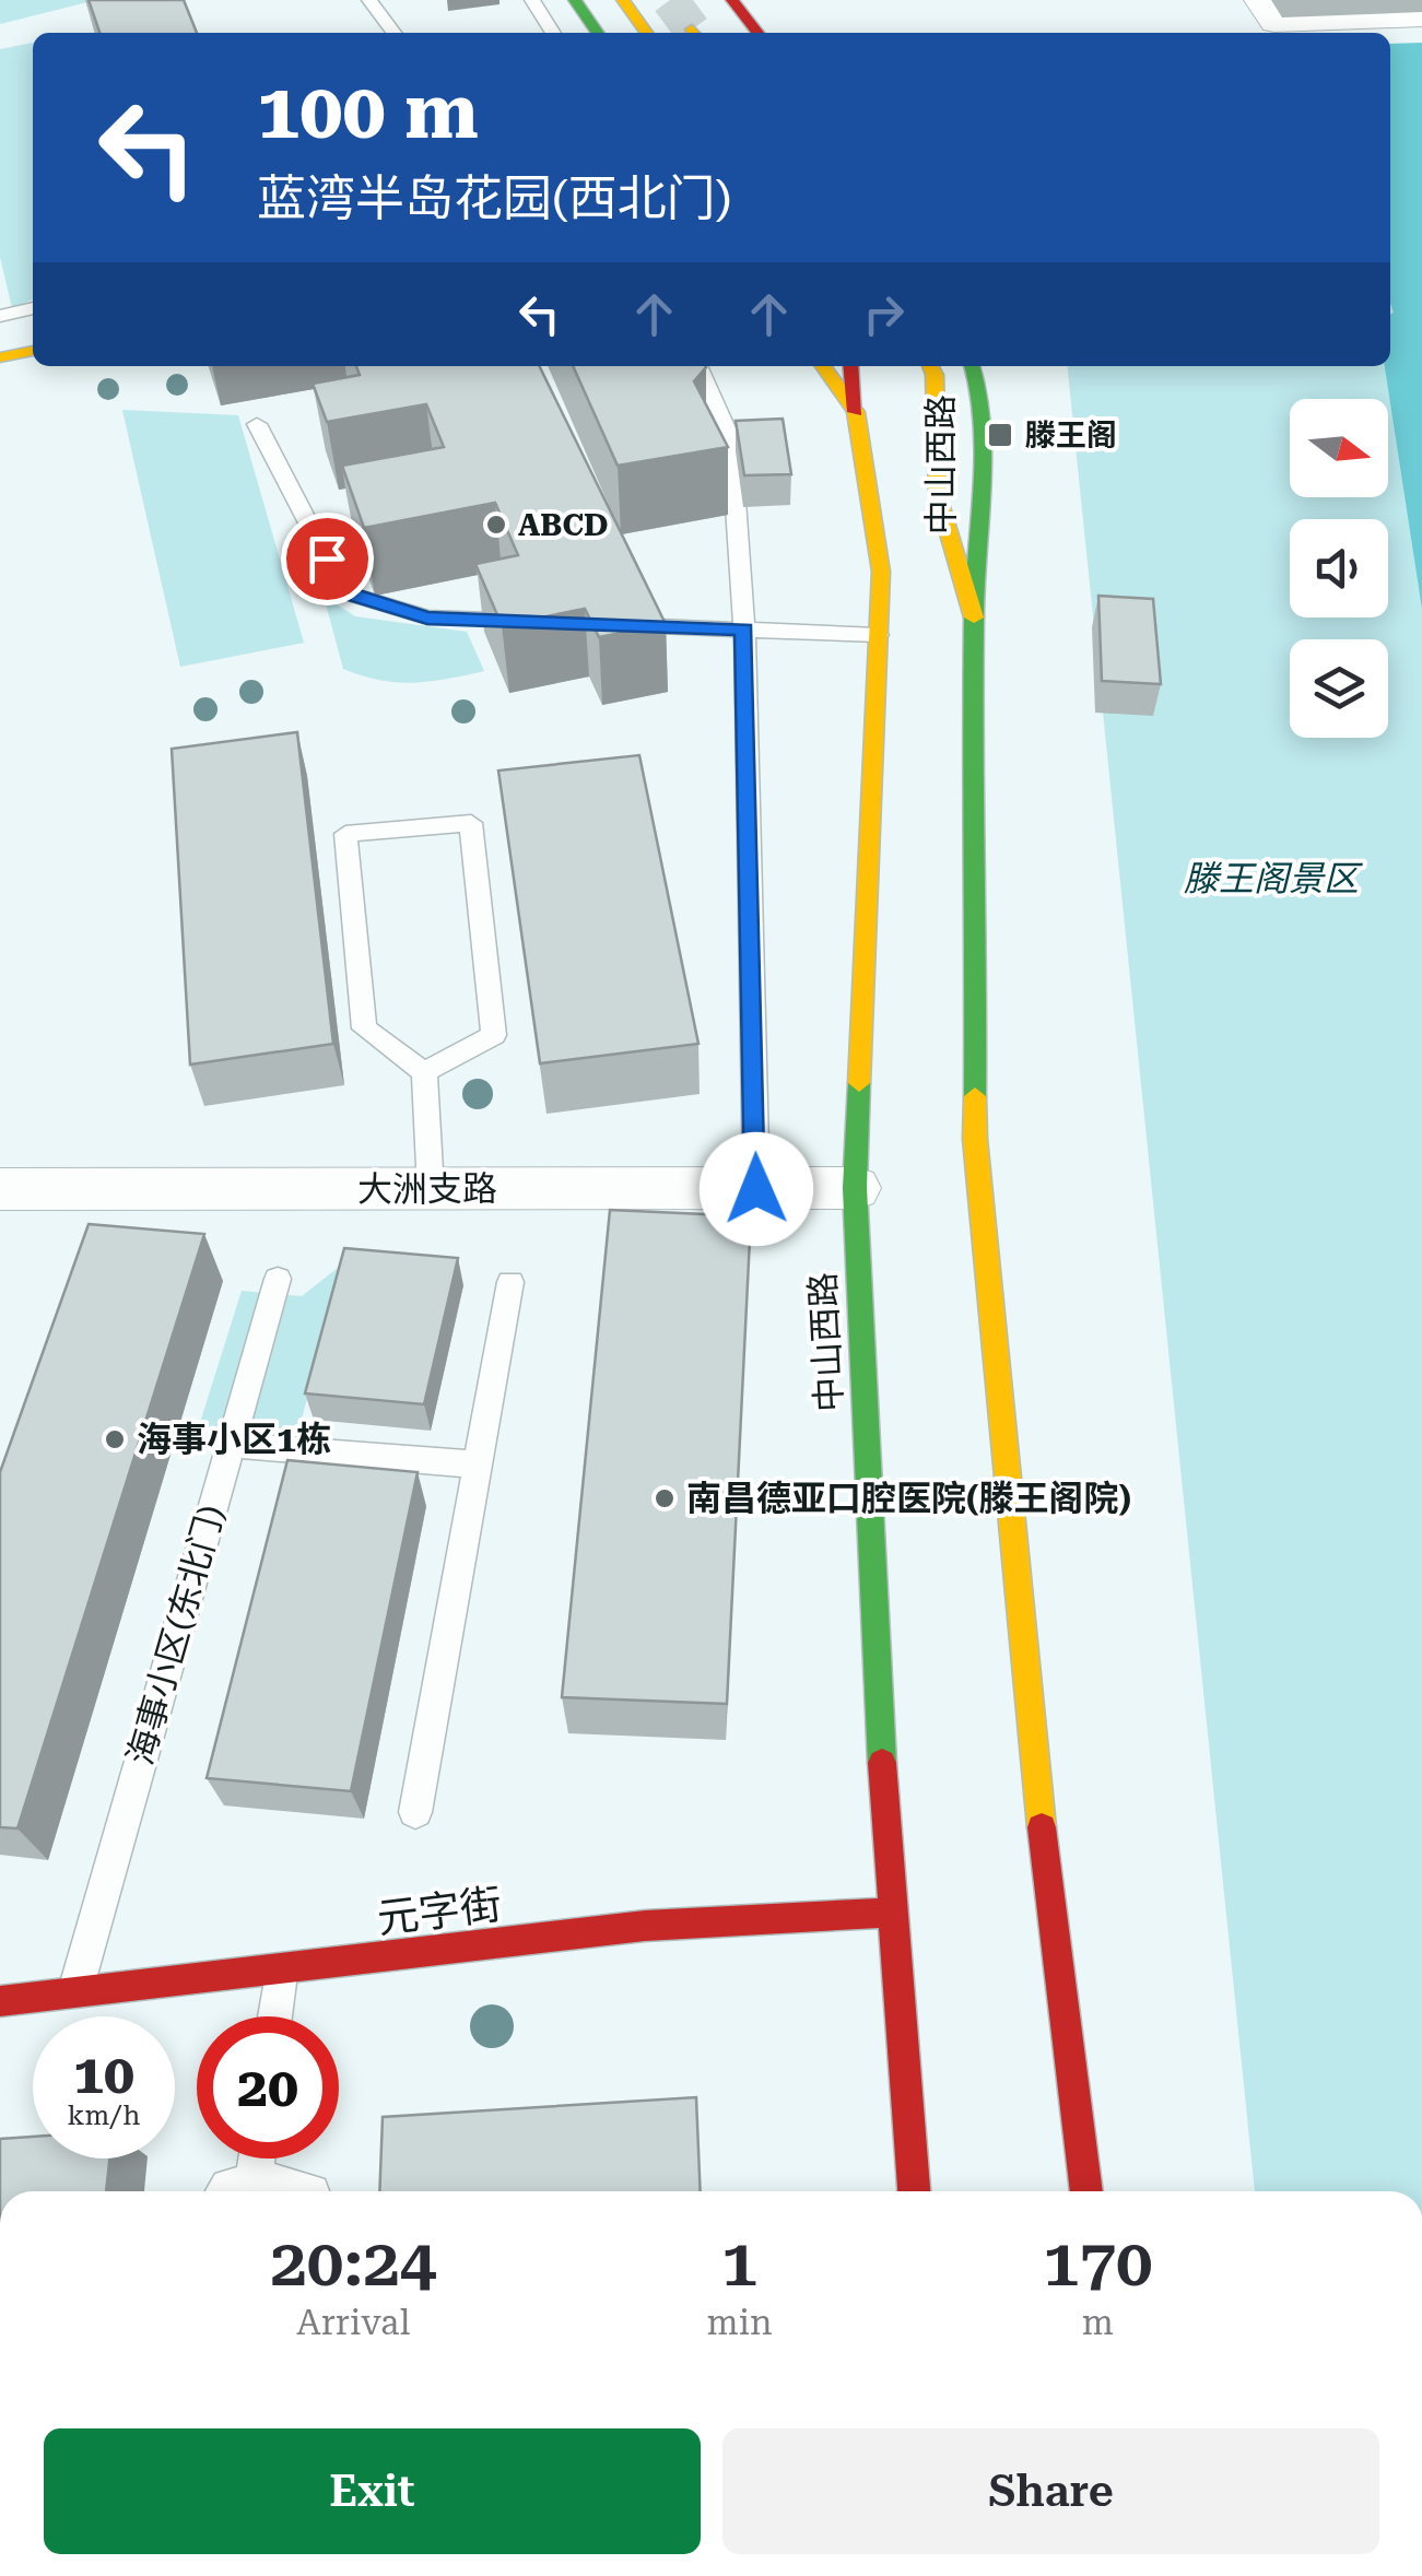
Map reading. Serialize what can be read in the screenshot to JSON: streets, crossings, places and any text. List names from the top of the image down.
{
  "streets": {
    "main road": ["中山西路", "元字街"],
    "street": ["大洲支路"],
    "lane": ["海事小区(东北门)"]
  },
  "crossings": [
    ["中山西路", "大洲支路"],
    ["中山西路", "元字街"],
    ["海事小区(东北门)", "元字街"]
  ],
  "parks": ["滕王阁景区"],
  "places": {
    "transit": ["滕王阁"],
    "other": ["ABCD", "海事小区1栋", "南昌德亚口腔医院(滕王阁院)"]
  },
  "north": "right",
  "page": {
    "turn": ["100 m", "蓝湾半岛花园(西北门)"],
    "speed": "10 km/h",
    "limit": "20",
    "eta": [
      "20:24",
      "Arrival",
      "1",
      "min",
      "170",
      "m"
    ],
    "buttons": ["Exit", "Share"]
  }
}
